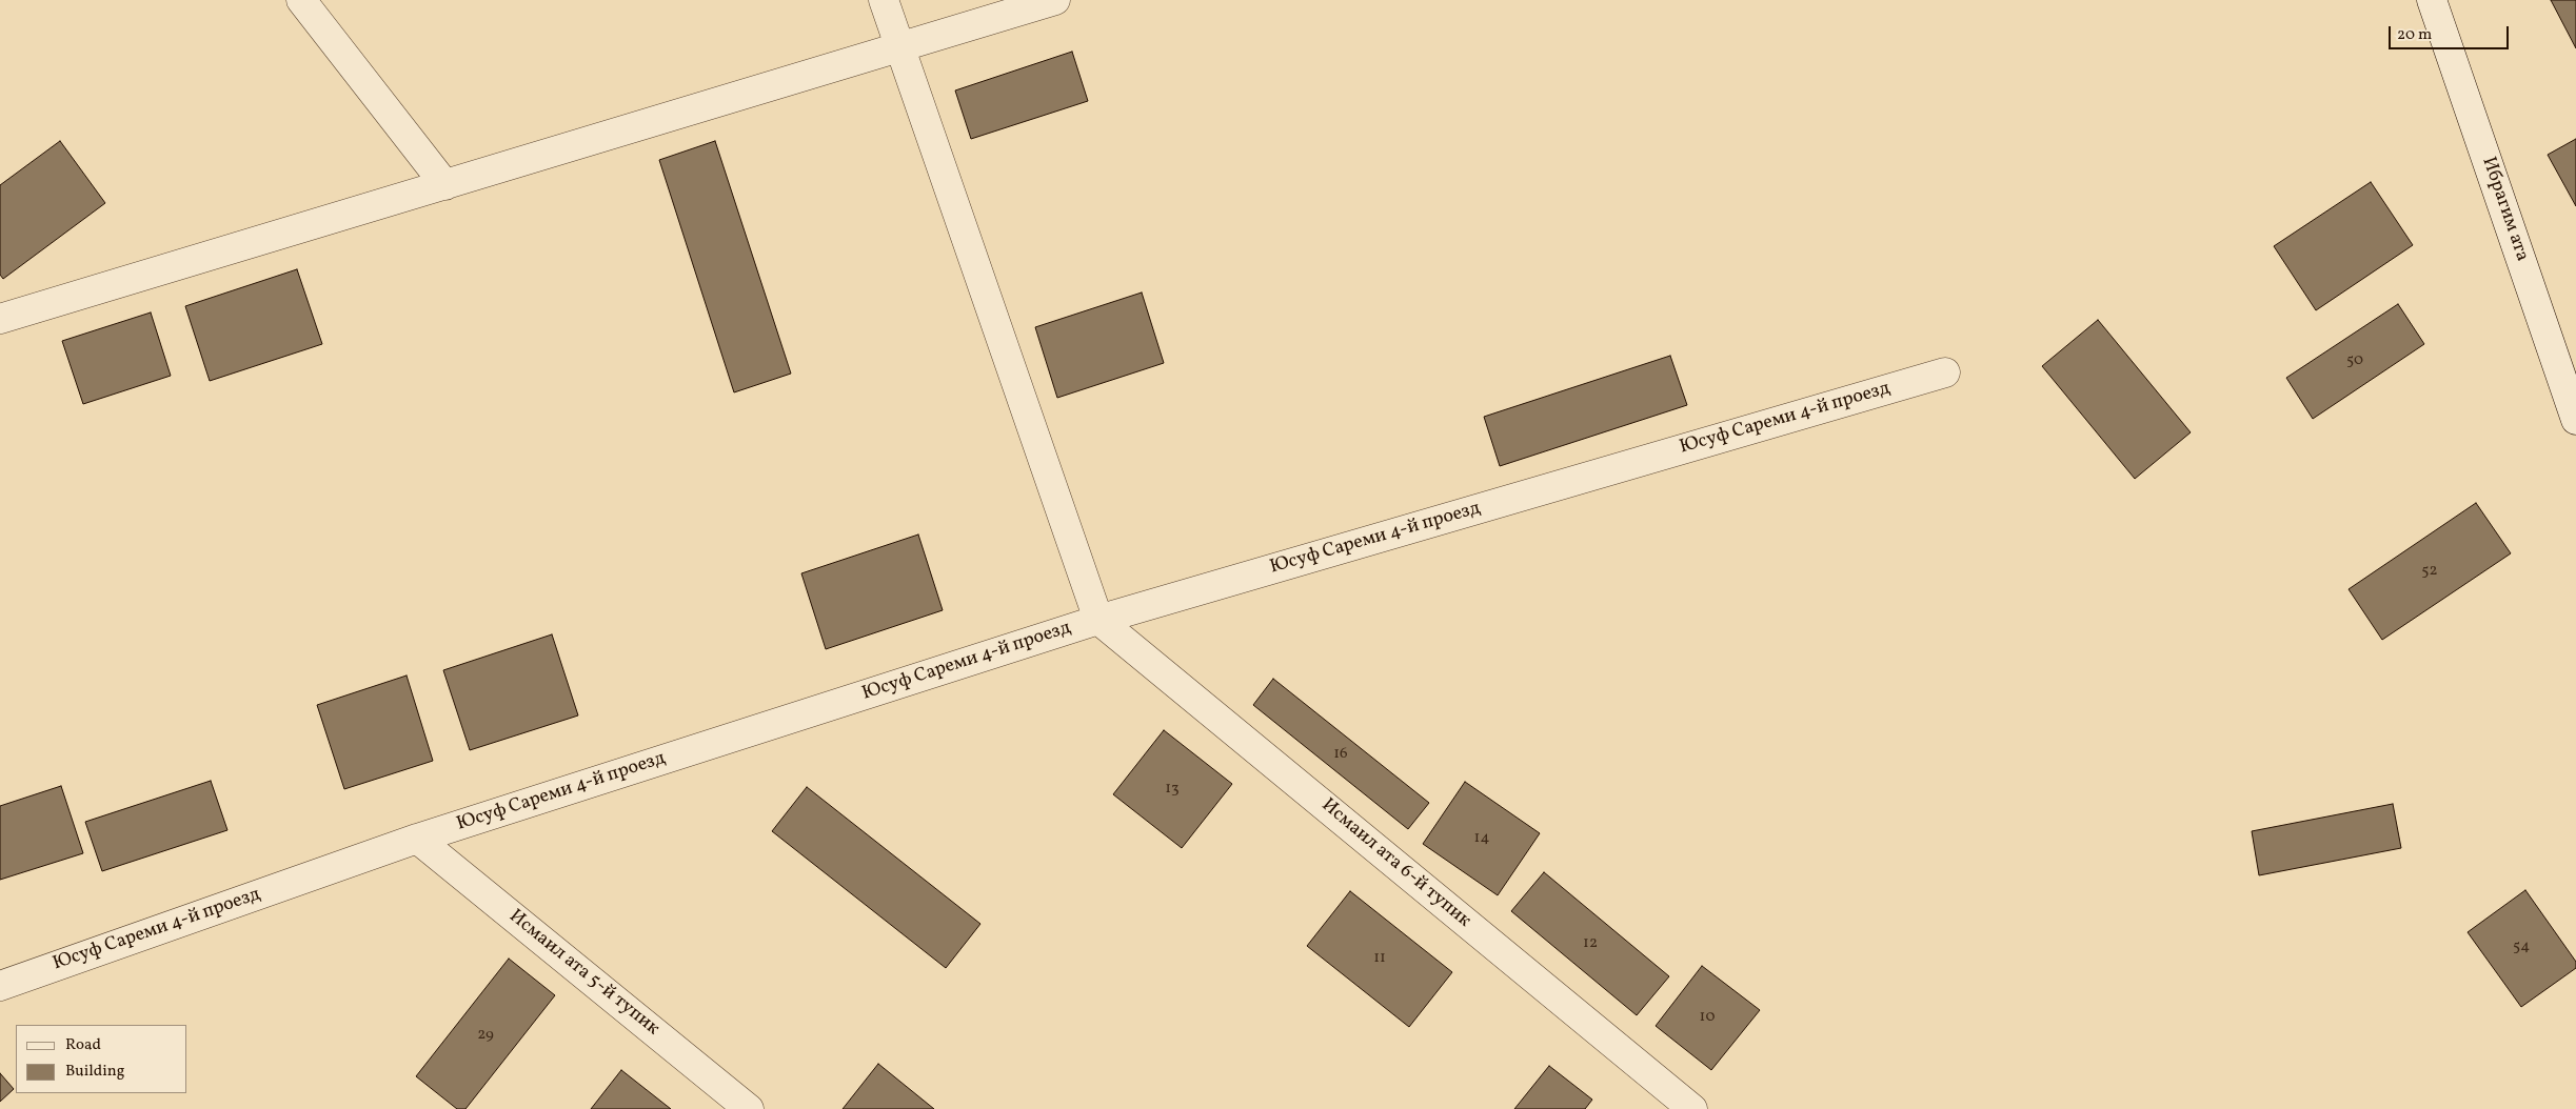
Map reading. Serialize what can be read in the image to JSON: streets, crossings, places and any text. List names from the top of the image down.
{
  "streets": {
    "street": [
      "Ибрагим ата",
      "Юсуф Сареми 4-й проезд",
      "Исмаил ата 6-й тупик",
      "Исмаил ата 5-й тупик"
    ]
  },
  "crossings": [
    ["Юсуф Сареми 4-й проезд", "Исмаил ата 6-й тупик"],
    ["Юсуф Сареми 4-й проезд", "Исмаил ата 5-й тупик"]
  ],
  "house_numbers": [
    "50",
    "52",
    "16",
    "13",
    "14",
    "12",
    "54",
    "11",
    "10",
    "29"
  ],
  "legend": ["Road", "Building"],
  "scale_bar": "20 m"
}
